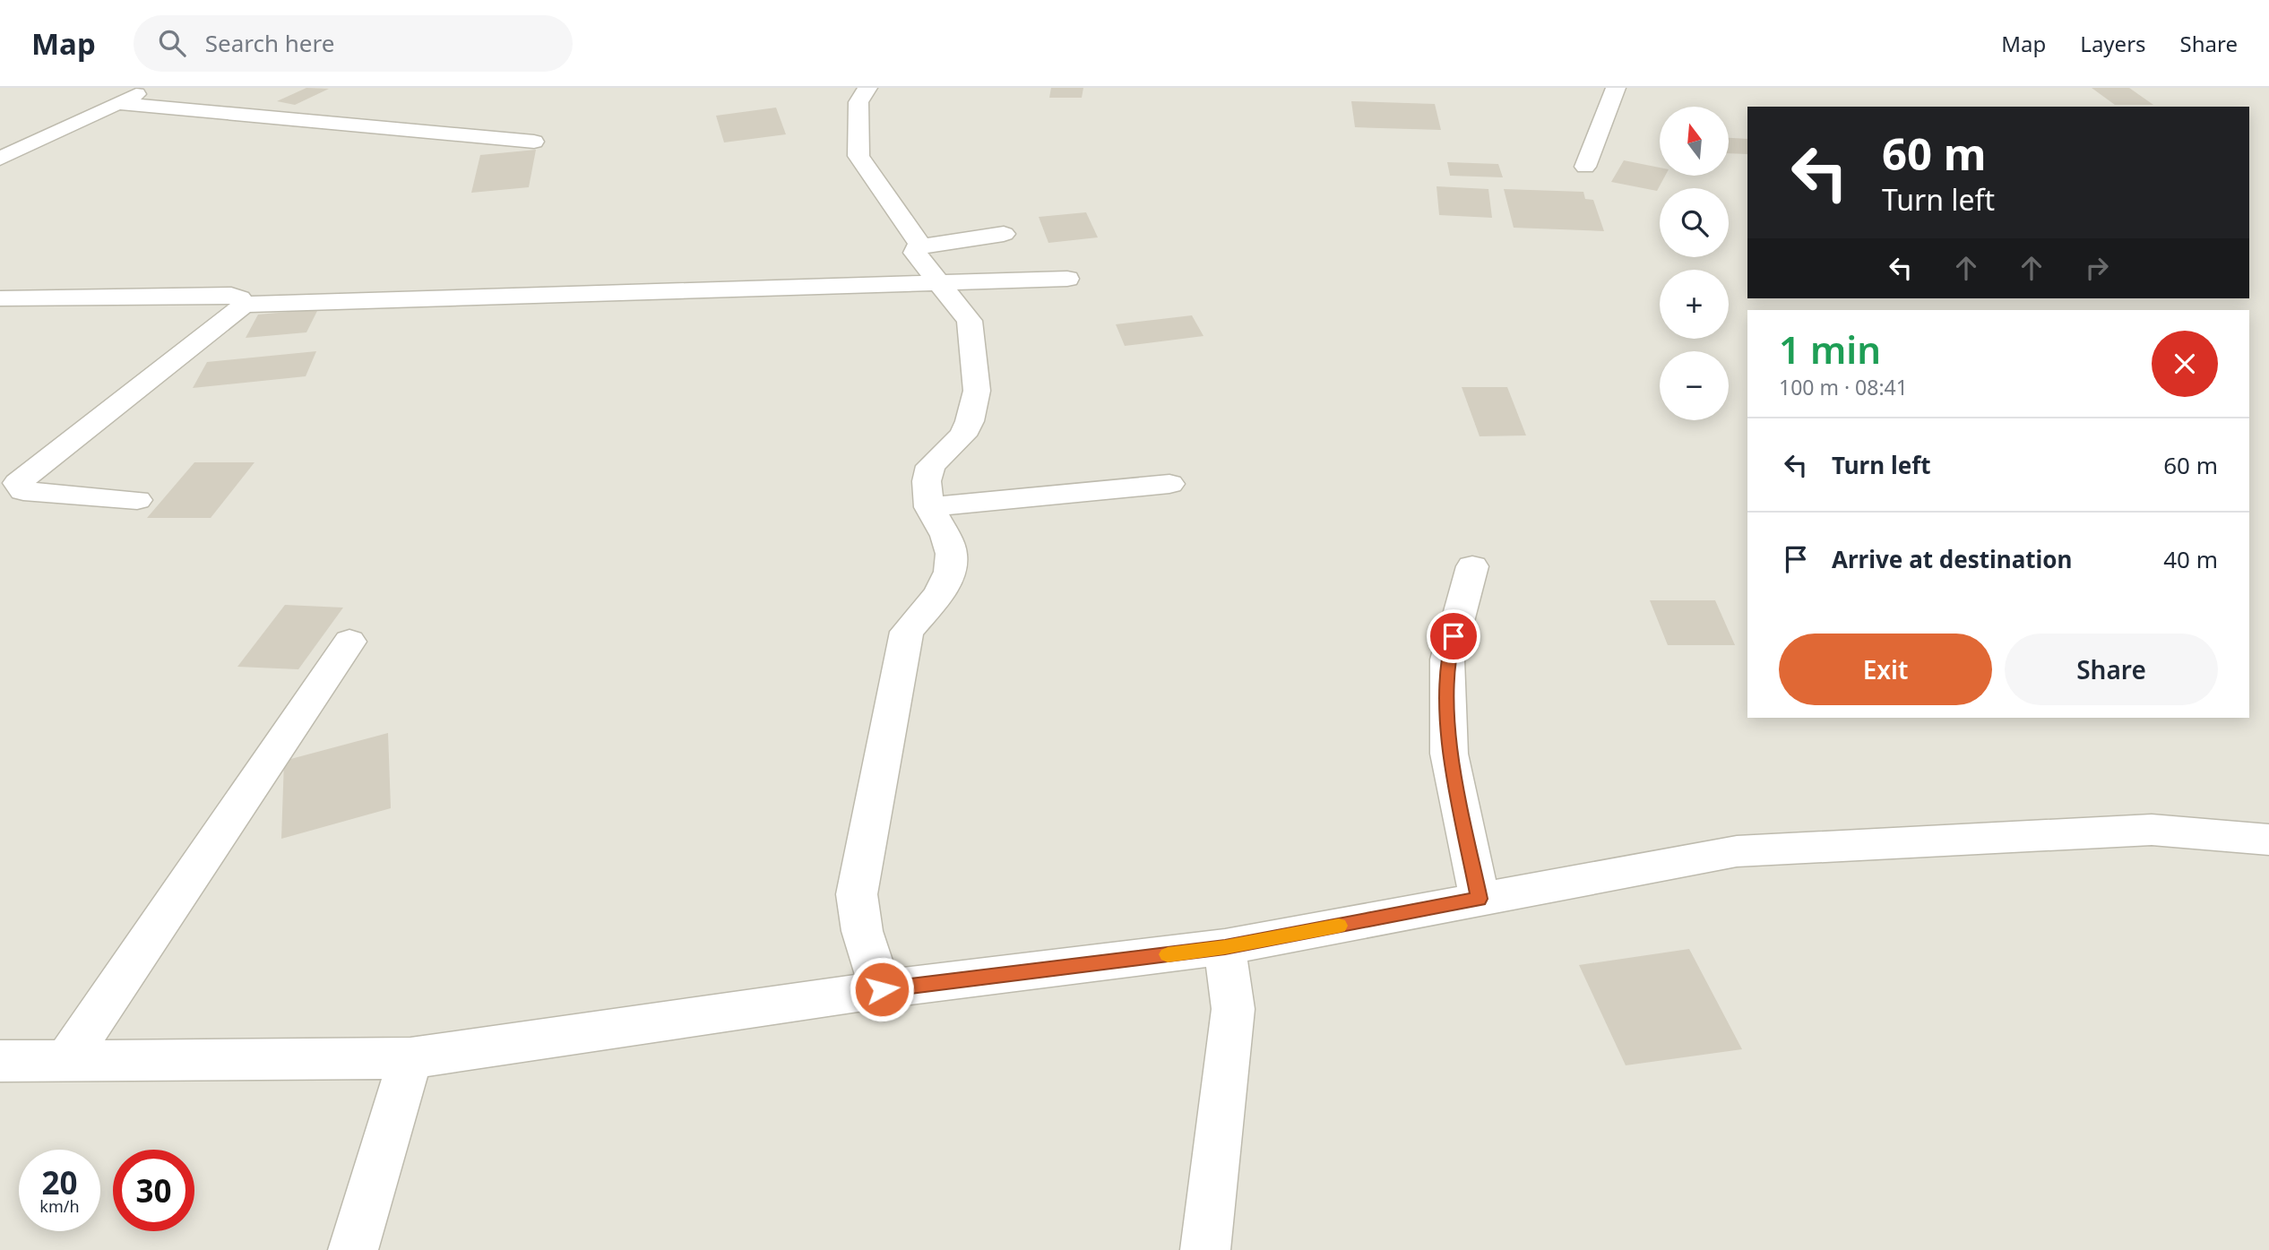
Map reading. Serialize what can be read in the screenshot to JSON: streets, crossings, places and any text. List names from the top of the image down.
{
  "north": "top",
  "page": {
    "header": "Map",
    "search": "Search here",
    "nav": ["Map", "Layers", "Share"],
    "map_buttons": ["+", "−"],
    "turn": ["60 m", "Turn left"],
    "heading": ["1 min", "100 m · 08:41"],
    "list": [
      {
        "name": "Turn left",
        "value": "60 m"
      },
      {
        "name": "Arrive at destination",
        "value": "40 m"
      }
    ],
    "buttons": ["Exit", "Share"],
    "speed": "20 km/h",
    "limit": "30"
  }
}
